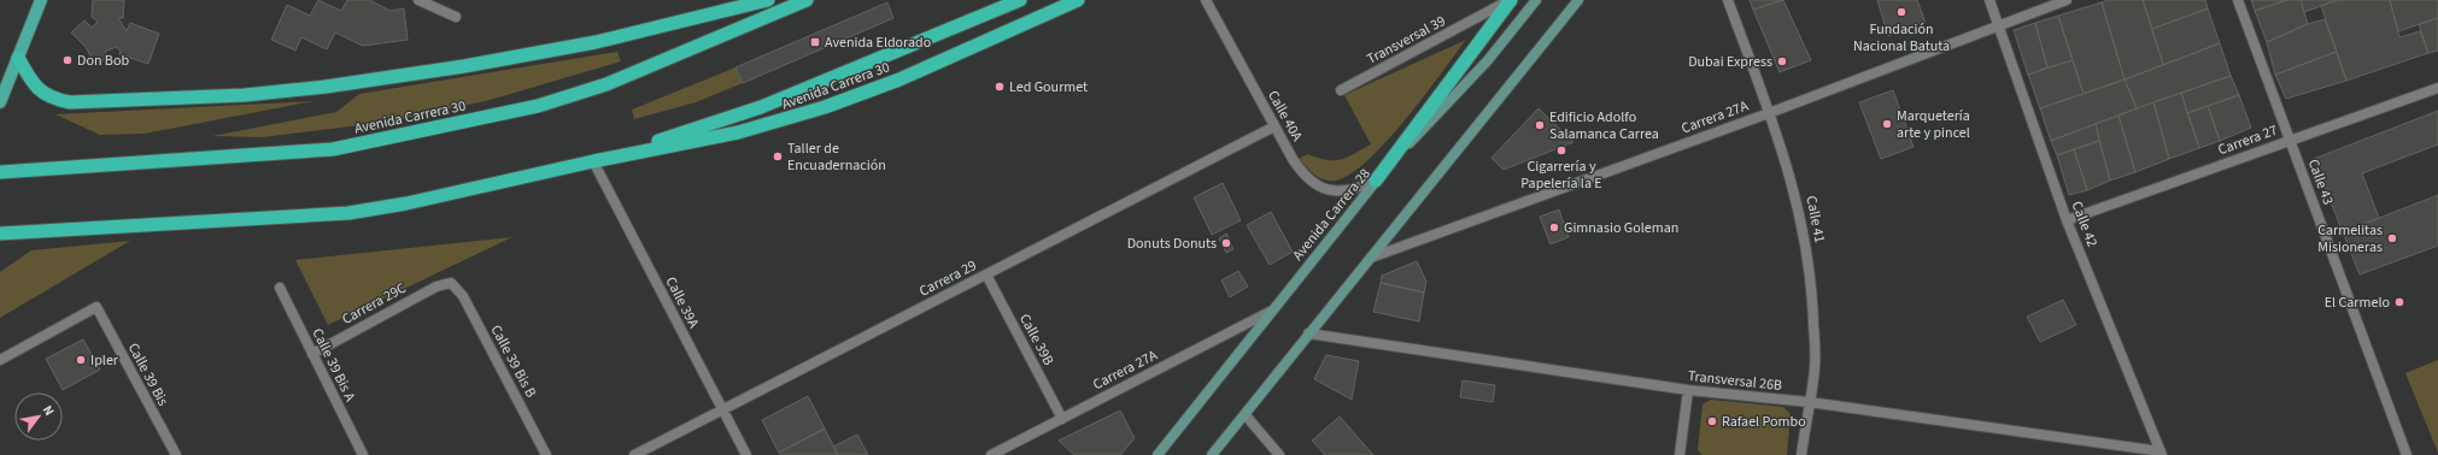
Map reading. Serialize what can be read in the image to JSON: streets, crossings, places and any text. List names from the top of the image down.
{
  "streets": {
    "highway": ["Avenida Carrera 30"],
    "main road": ["Avenida Carrera 28"],
    "street": [
      "Transversal 39",
      "Calle 40A",
      "Carrera 27A",
      "Carrera 27",
      "Calle 43",
      "Calle 41",
      "Calle 42",
      "Carrera 29",
      "Calle 39A",
      "Carrera 29C",
      "Calle 39B",
      "Calle 39 Bis B",
      "Calle 39 Bis A",
      "Calle 39 Bis",
      "Transversal 26B"
    ]
  },
  "crossings": [
    ["Avenida Carrera 30", "Calle 39A"],
    ["Calle 40A", "Avenida Carrera 28"],
    ["Calle 40A", "Carrera 29"],
    ["Carrera 27A", "Avenida Carrera 28"],
    ["Carrera 27A", "Calle 41"],
    ["Carrera 27A", "Calle 42"],
    ["Carrera 27A", "Calle 39B"],
    ["Carrera 27", "Calle 43"],
    ["Carrera 27", "Calle 42"],
    ["Calle 41", "Transversal 26B"],
    ["Calle 42", "Transversal 26B"],
    ["Carrera 29", "Calle 39A"],
    ["Carrera 29", "Calle 39B"],
    ["Carrera 29C", "Calle 39 Bis B"],
    ["Carrera 29C", "Calle 39 Bis A"]
  ],
  "places": {
    "other": [
      "Fundación Nacional Batuta",
      "Don Bob",
      "Dubai Express",
      "Led Gourmet",
      "Marquetería arte y pincel",
      "Edificio Adolfo Salamanca Carrea",
      "Cigarrería y Papelería la E",
      "Taller de Encuadernación",
      "Gimnasio Goleman",
      "Carmelitas Misioneras",
      "Donuts Donuts",
      "El Carmelo",
      "Ipler",
      "Rafael Pombo"
    ],
    "transit": ["Avenida Eldorado"]
  },
  "north": "top right"
}
